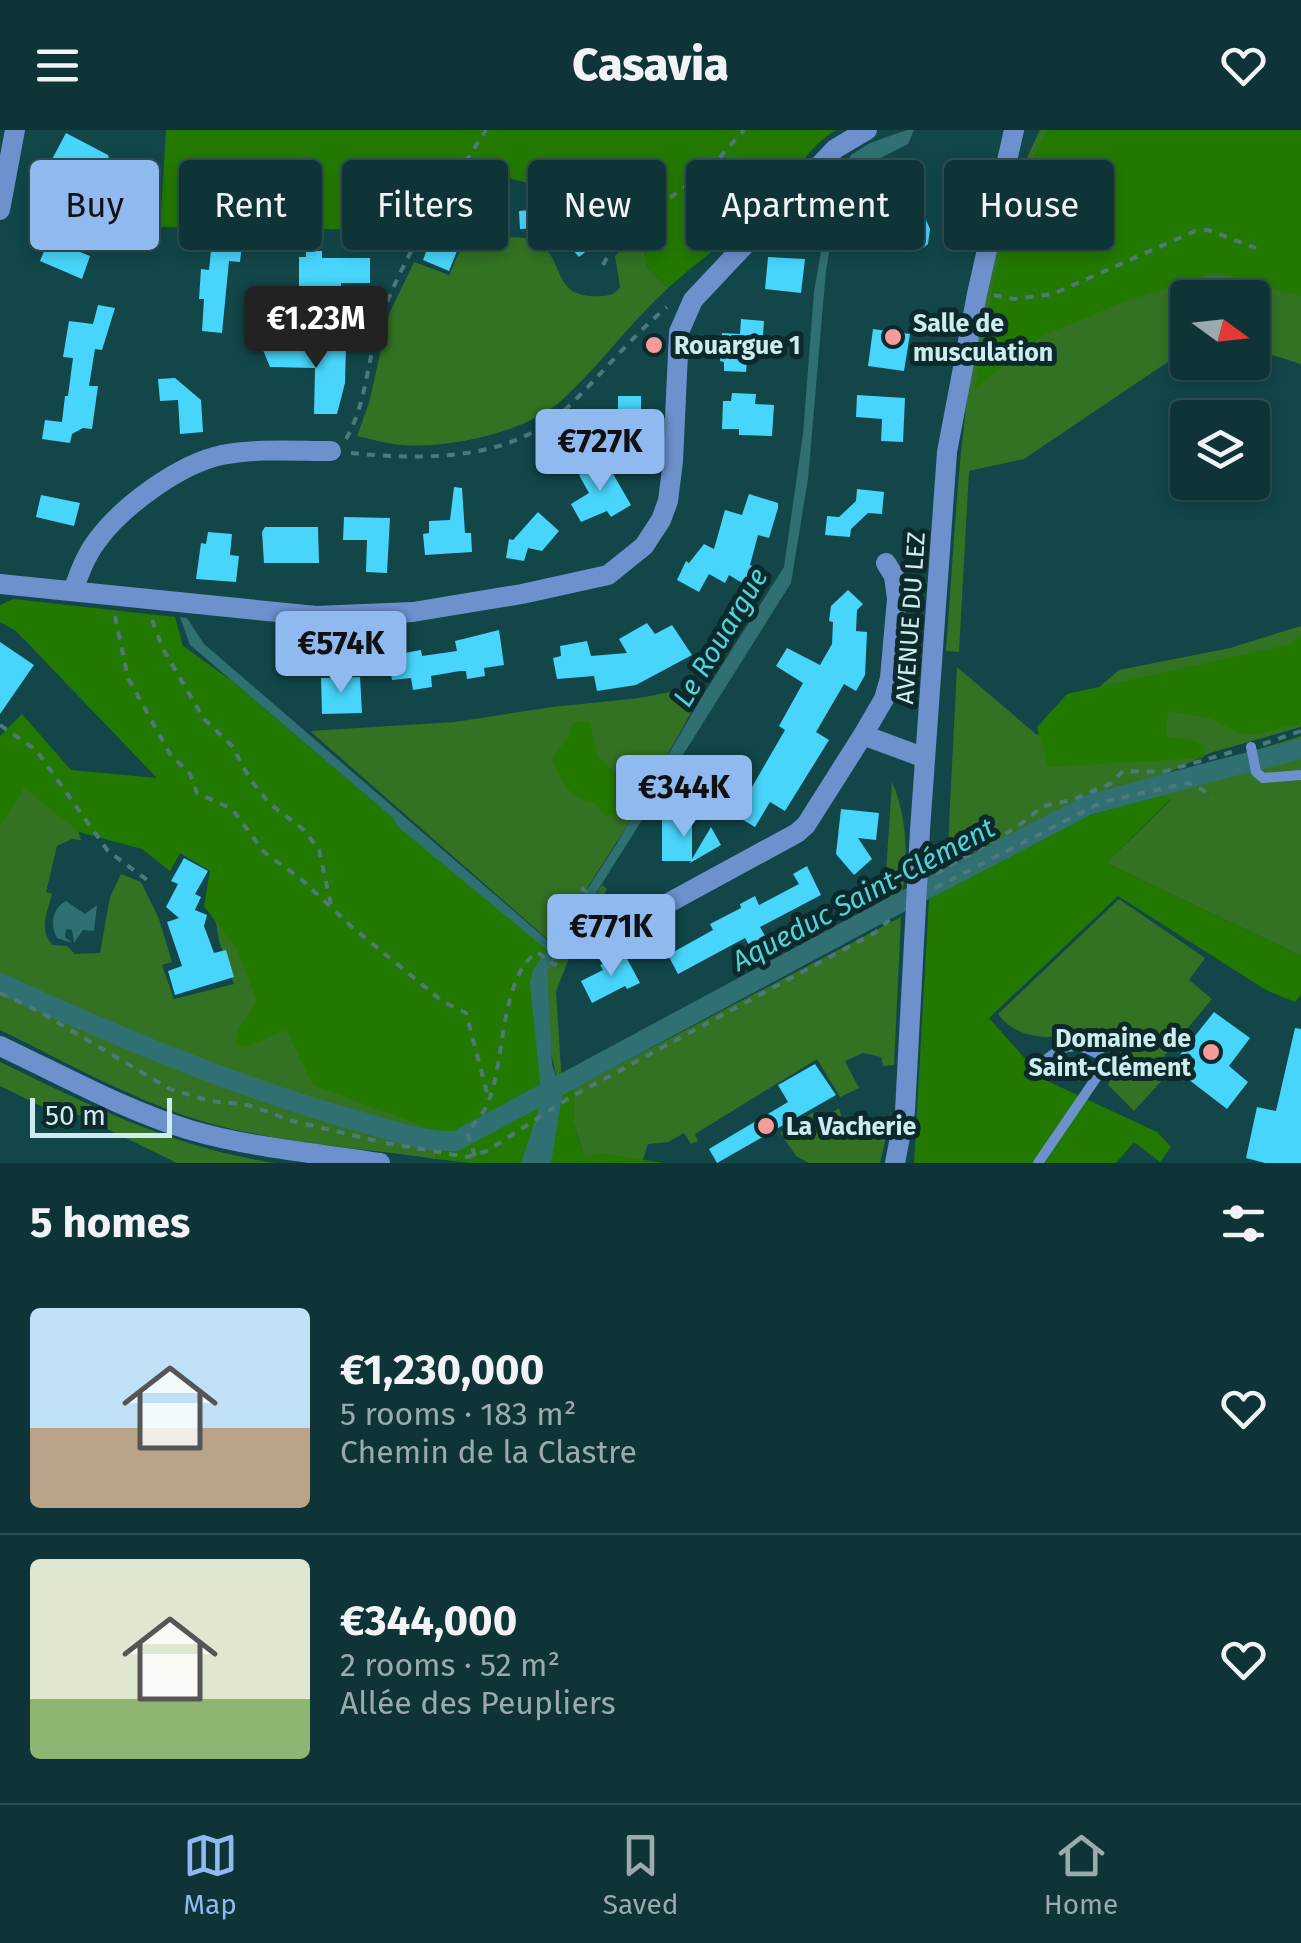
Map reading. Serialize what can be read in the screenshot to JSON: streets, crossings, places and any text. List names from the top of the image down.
{
  "streets": {
    "street": ["AVENUE DU LEZ"]
  },
  "water": ["Le Rouargue", "Aqueduc Saint-Clément"],
  "places": [
    "Salle de musculation",
    "Rouargue 1",
    "Domaine de Saint-Clément",
    "La Vacherie"
  ],
  "scale_bar": "50 m",
  "north": "right",
  "page": {
    "header": "Casavia",
    "chip": [
      "Buy",
      "Rent",
      "Filters",
      "New",
      "Apartment",
      "House"
    ],
    "price": [
      "€1.23M",
      "€727K",
      "€574K",
      "€344K",
      "€771K"
    ],
    "scale": "50 m",
    "heading": "5 homes",
    "list": [
      {
        "name": "€1,230,000",
        "note": "5 rooms · 183 m² · Chemin de la Clastre"
      },
      {
        "name": "€344,000",
        "note": "2 rooms · 52 m² · Allée des Peupliers"
      }
    ],
    "tabs": ["Map", "Saved", "Home"]
  }
}
